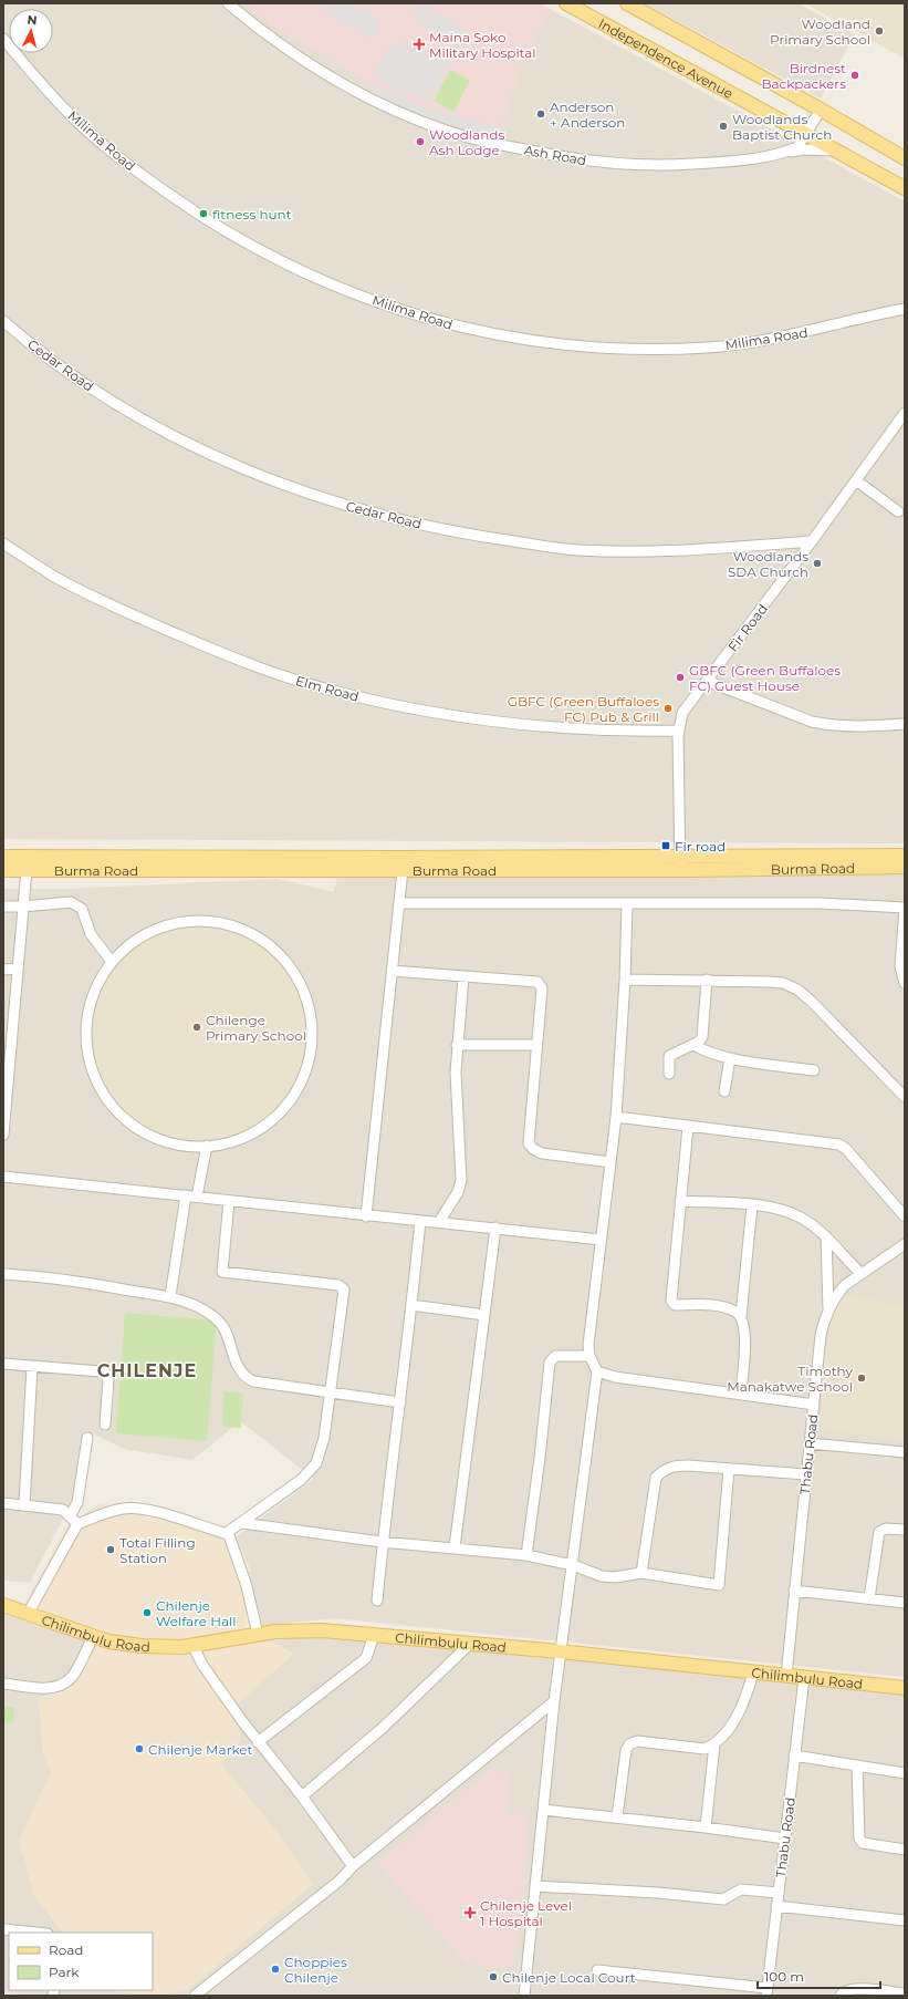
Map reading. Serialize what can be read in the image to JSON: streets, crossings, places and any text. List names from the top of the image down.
{
  "streets": {
    "main road": ["Independence Avenue", "Burma Road", "Chilimbulu Road"],
    "street": [
      "Milima Road",
      "Ash Road",
      "Cedar Road",
      "Fir Road",
      "Elm Road",
      "Thabu Road"
    ]
  },
  "crossings": [
    ["Independence Avenue", "Ash Road"],
    ["Cedar Road", "Fir Road"],
    ["Fir Road", "Elm Road"],
    ["Fir Road", "Burma Road"],
    ["Thabu Road", "Chilimbulu Road"]
  ],
  "districts": ["CHILENJE"],
  "places": {
    "other": [
      "Woodland Primary School",
      "Birdnest Backpackers",
      "Anderson + Anderson",
      "Woodlands Baptist Church",
      "Woodlands Ash Lodge",
      "fitness hunt",
      "Woodlands SDA Church",
      "GBFC (Green Buffaloes FC) Guest House",
      "GBFC (Green Buffaloes FC) Pub & Grill",
      "Chilenge Primary School",
      "Timothy Manakatwe School",
      "Total Filling Station",
      "Chilenje Welfare Hall",
      "Chilenje Market",
      "Choppies Chilenje",
      "Chilenje Local Court"
    ],
    "health": ["Maina Soko Military Hospital", "Chilenje Level 1 Hospital"],
    "transit": ["Fir road"]
  },
  "legend": ["Road", "Park"],
  "scale_bar": "100 m",
  "north": "top"
}
